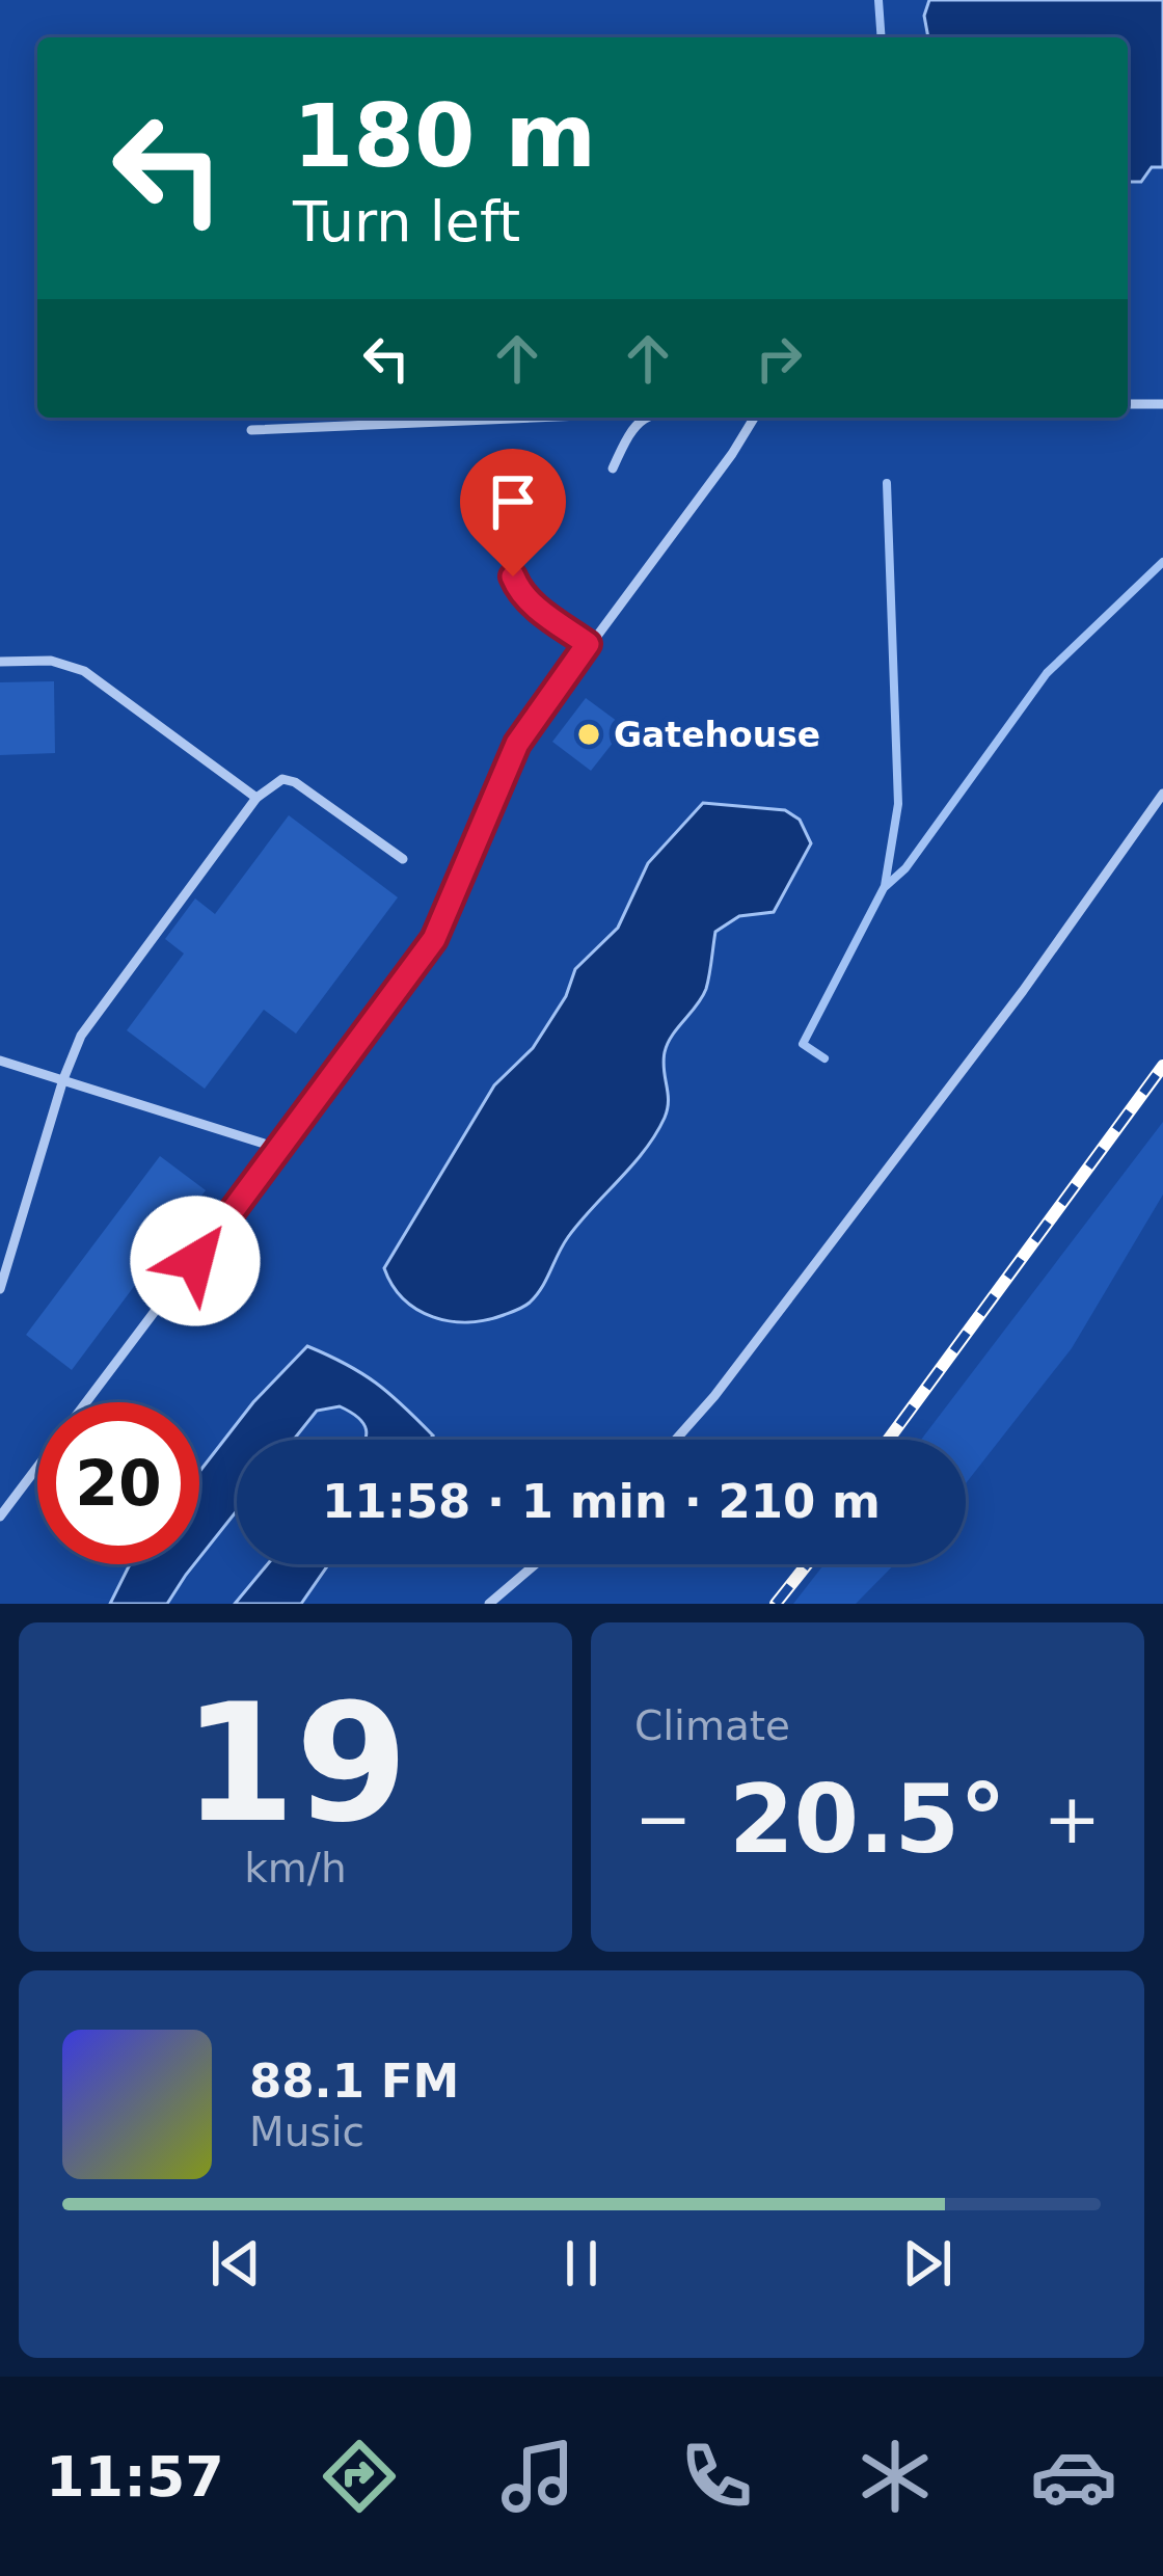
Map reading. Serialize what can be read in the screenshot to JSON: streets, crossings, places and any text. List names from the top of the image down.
{
  "places": ["Gatehouse"],
  "page": {
    "turn": ["180 m", "Turn left"],
    "limit": "20",
    "trip": "11:58 · 1 min · 210 m",
    "tile": [
      ["19", "km/h"],
      "Climate"
    ],
    "heat": ["−", "20.5°", "+"],
    "song": ["88.1 FM", "Music"],
    "tabs": "11:57"
  }
}
